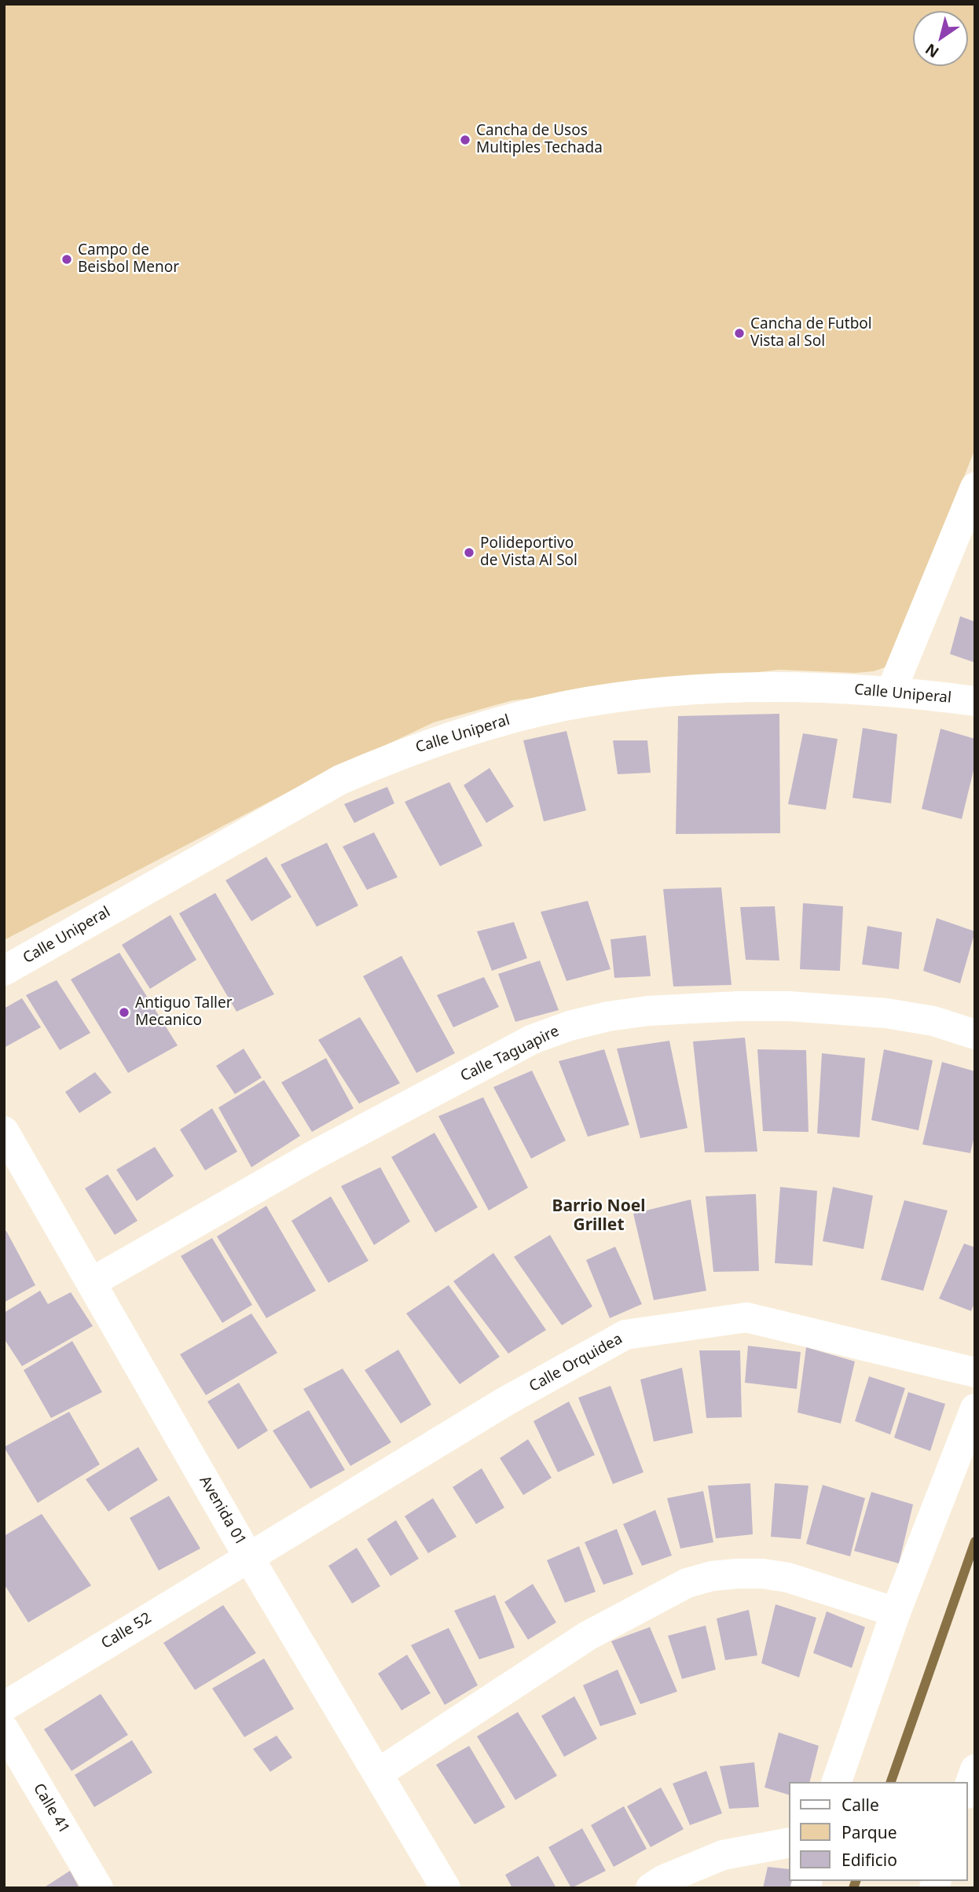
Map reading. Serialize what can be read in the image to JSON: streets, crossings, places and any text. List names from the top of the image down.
{
  "streets": {
    "street": [
      "Calle Uniperal",
      "Calle Taguapire",
      "Calle Orquidea",
      "Avenida 01",
      "Calle 52",
      "Calle 41"
    ]
  },
  "crossings": [
    ["Calle Taguapire", "Avenida 01"],
    ["Calle Orquidea", "Avenida 01"],
    ["Calle Orquidea", "Calle 52"],
    ["Avenida 01", "Calle 52"]
  ],
  "districts": ["Barrio Noel Grillet"],
  "places": [
    "Cancha de Usos Multiples Techada",
    "Campo de Beisbol Menor",
    "Cancha de Futbol Vista al Sol",
    "Polideportivo de Vista Al Sol",
    "Antiguo Taller Mecanico"
  ],
  "legend": ["Calle", "Parque", "Edificio"],
  "north": "bottom left"
}
